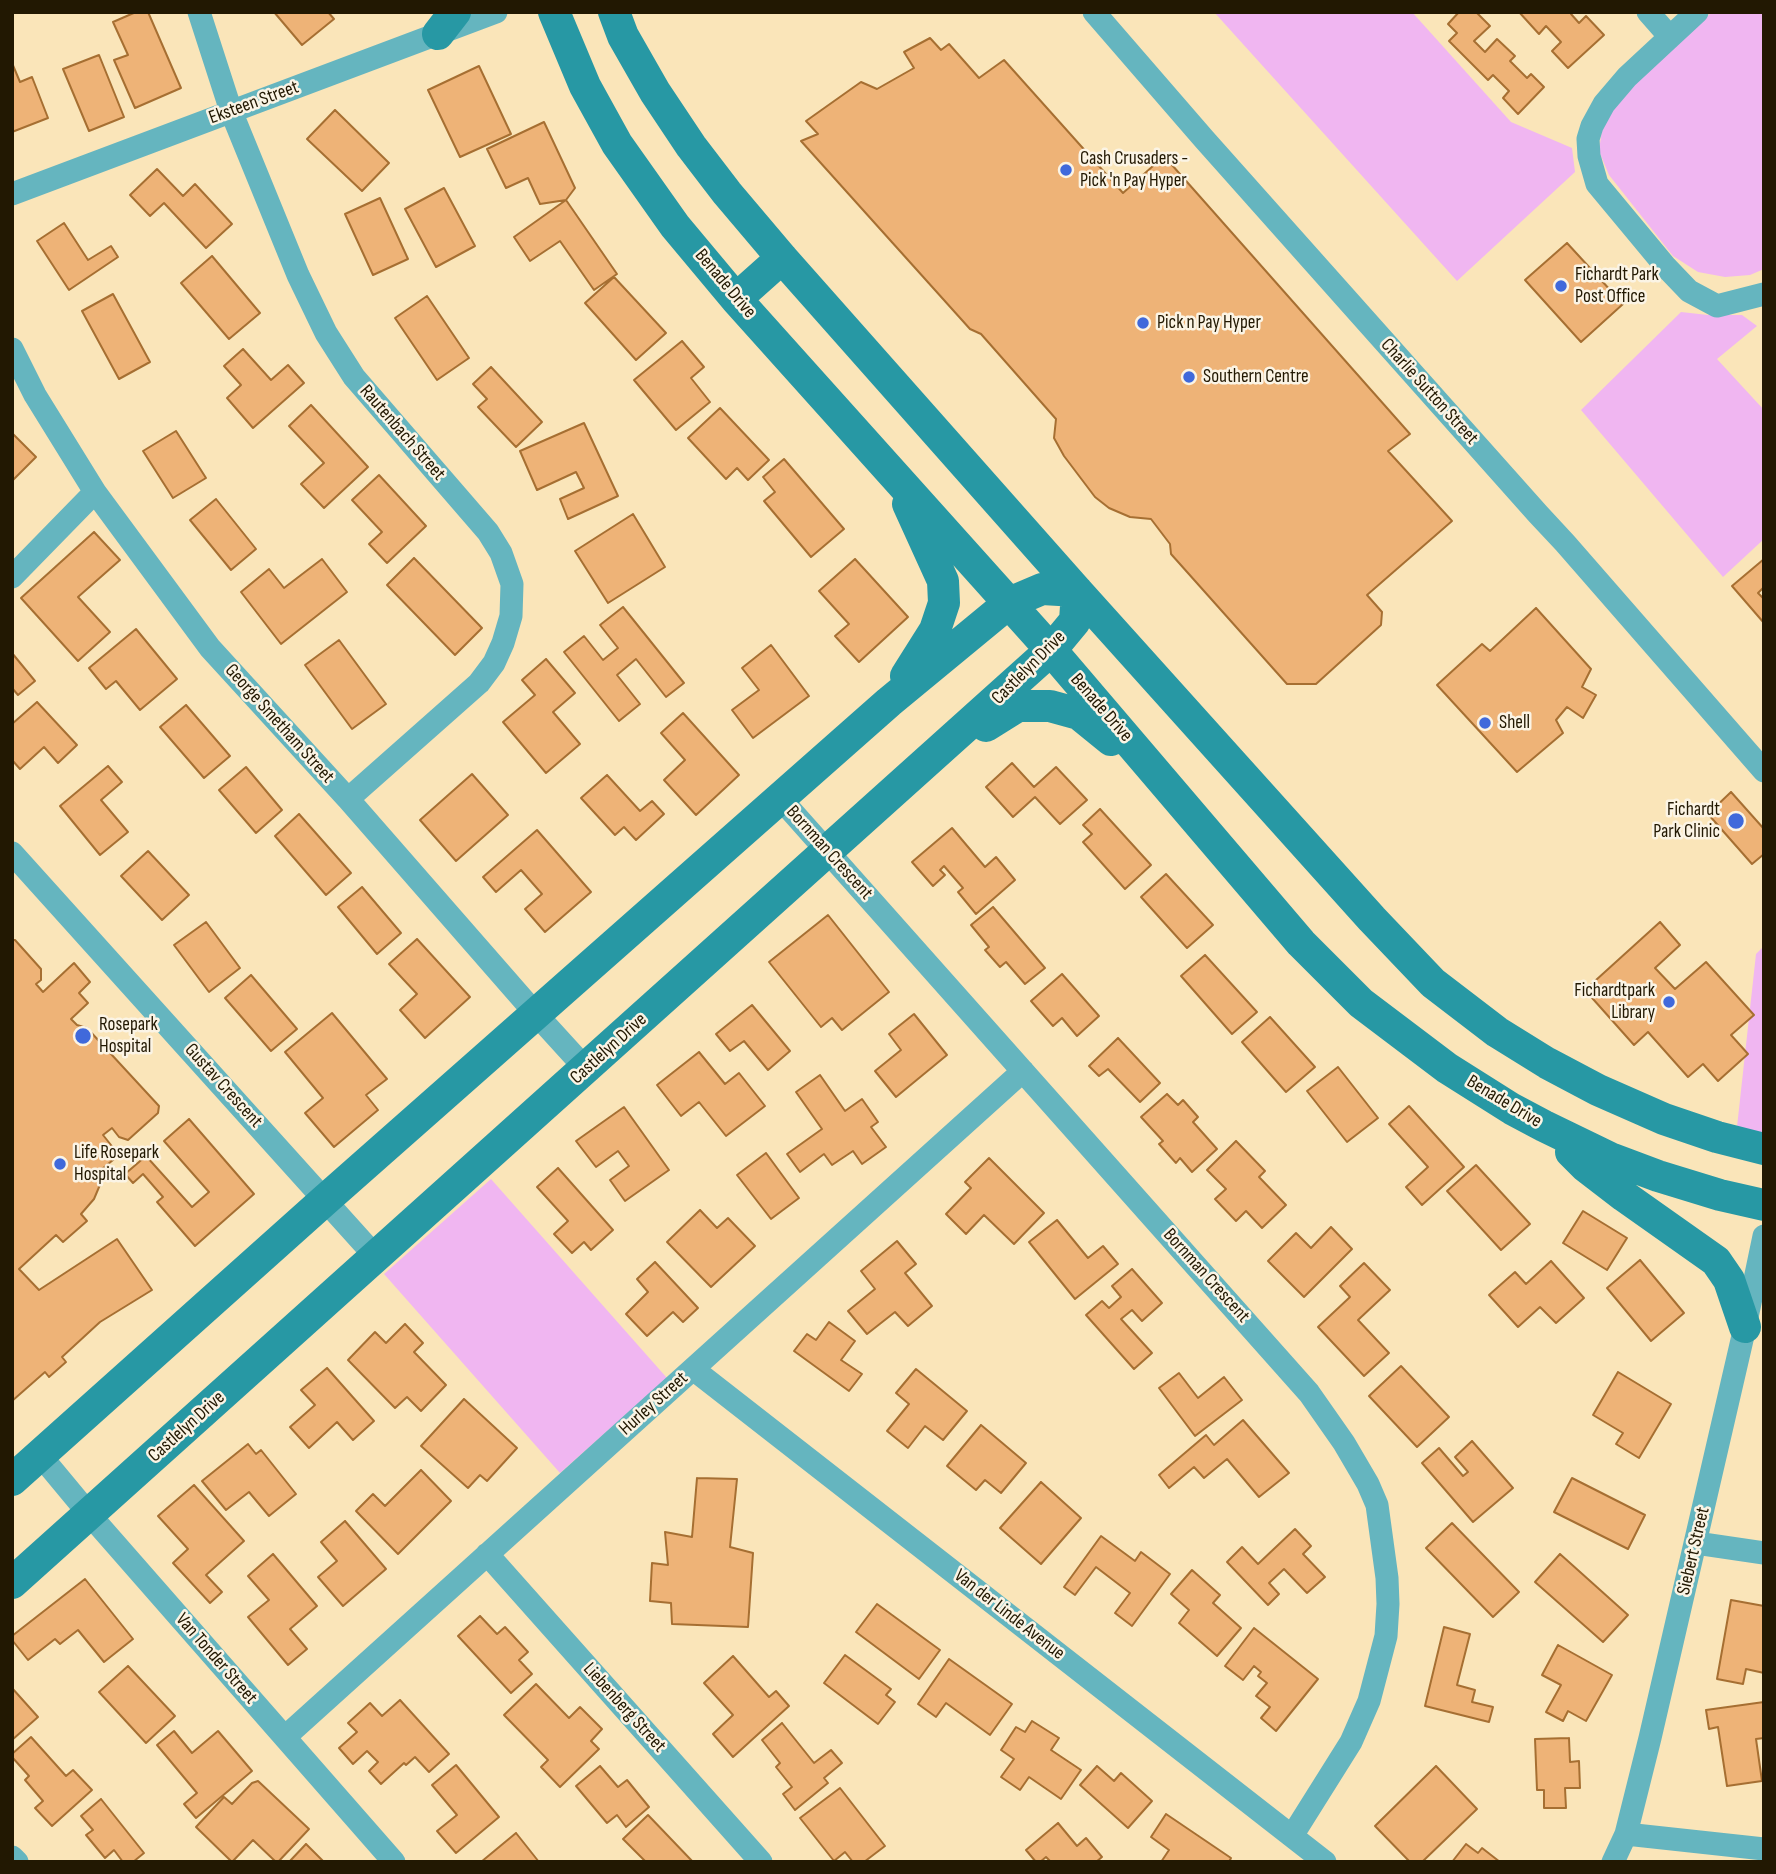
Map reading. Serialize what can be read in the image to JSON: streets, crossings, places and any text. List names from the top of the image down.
{
  "streets": {
    "street": [
      "Eksteen Street",
      "Benade Drive",
      "Charlie Sutton Street",
      "Rautenbach Street",
      "Castlelyn Drive",
      "George Smetham Street",
      "Bornman Crescent",
      "Gustav Crescent",
      "Hurley Street",
      "Siebert Street",
      "Van der Linde Avenue",
      "Van Tonder Street",
      "Liebenberg Street"
    ]
  },
  "crossings": [
    ["Eksteen Street", "Rautenbach Street"],
    ["Benade Drive", "Castlelyn Drive"],
    ["Rautenbach Street", "George Smetham Street"],
    ["Castlelyn Drive", "George Smetham Street"],
    ["Castlelyn Drive", "Bornman Crescent"],
    ["Castlelyn Drive", "Gustav Crescent"],
    ["Castlelyn Drive", "Van Tonder Street"],
    ["Bornman Crescent", "Hurley Street"],
    ["Bornman Crescent", "Van der Linde Avenue"],
    ["Hurley Street", "Van der Linde Avenue"],
    ["Hurley Street", "Van Tonder Street"],
    ["Hurley Street", "Liebenberg Street"]
  ],
  "places": [
    "Cash Crusaders - Pick 'n Pay Hyper",
    "Fichardt Park Post Office",
    "Pick n Pay Hyper",
    "Southern Centre",
    "Shell",
    "Fichardt Park Clinic",
    "Fichardtpark Library",
    "Rosepark Hospital",
    "Life Rosepark Hospital"
  ]
}
